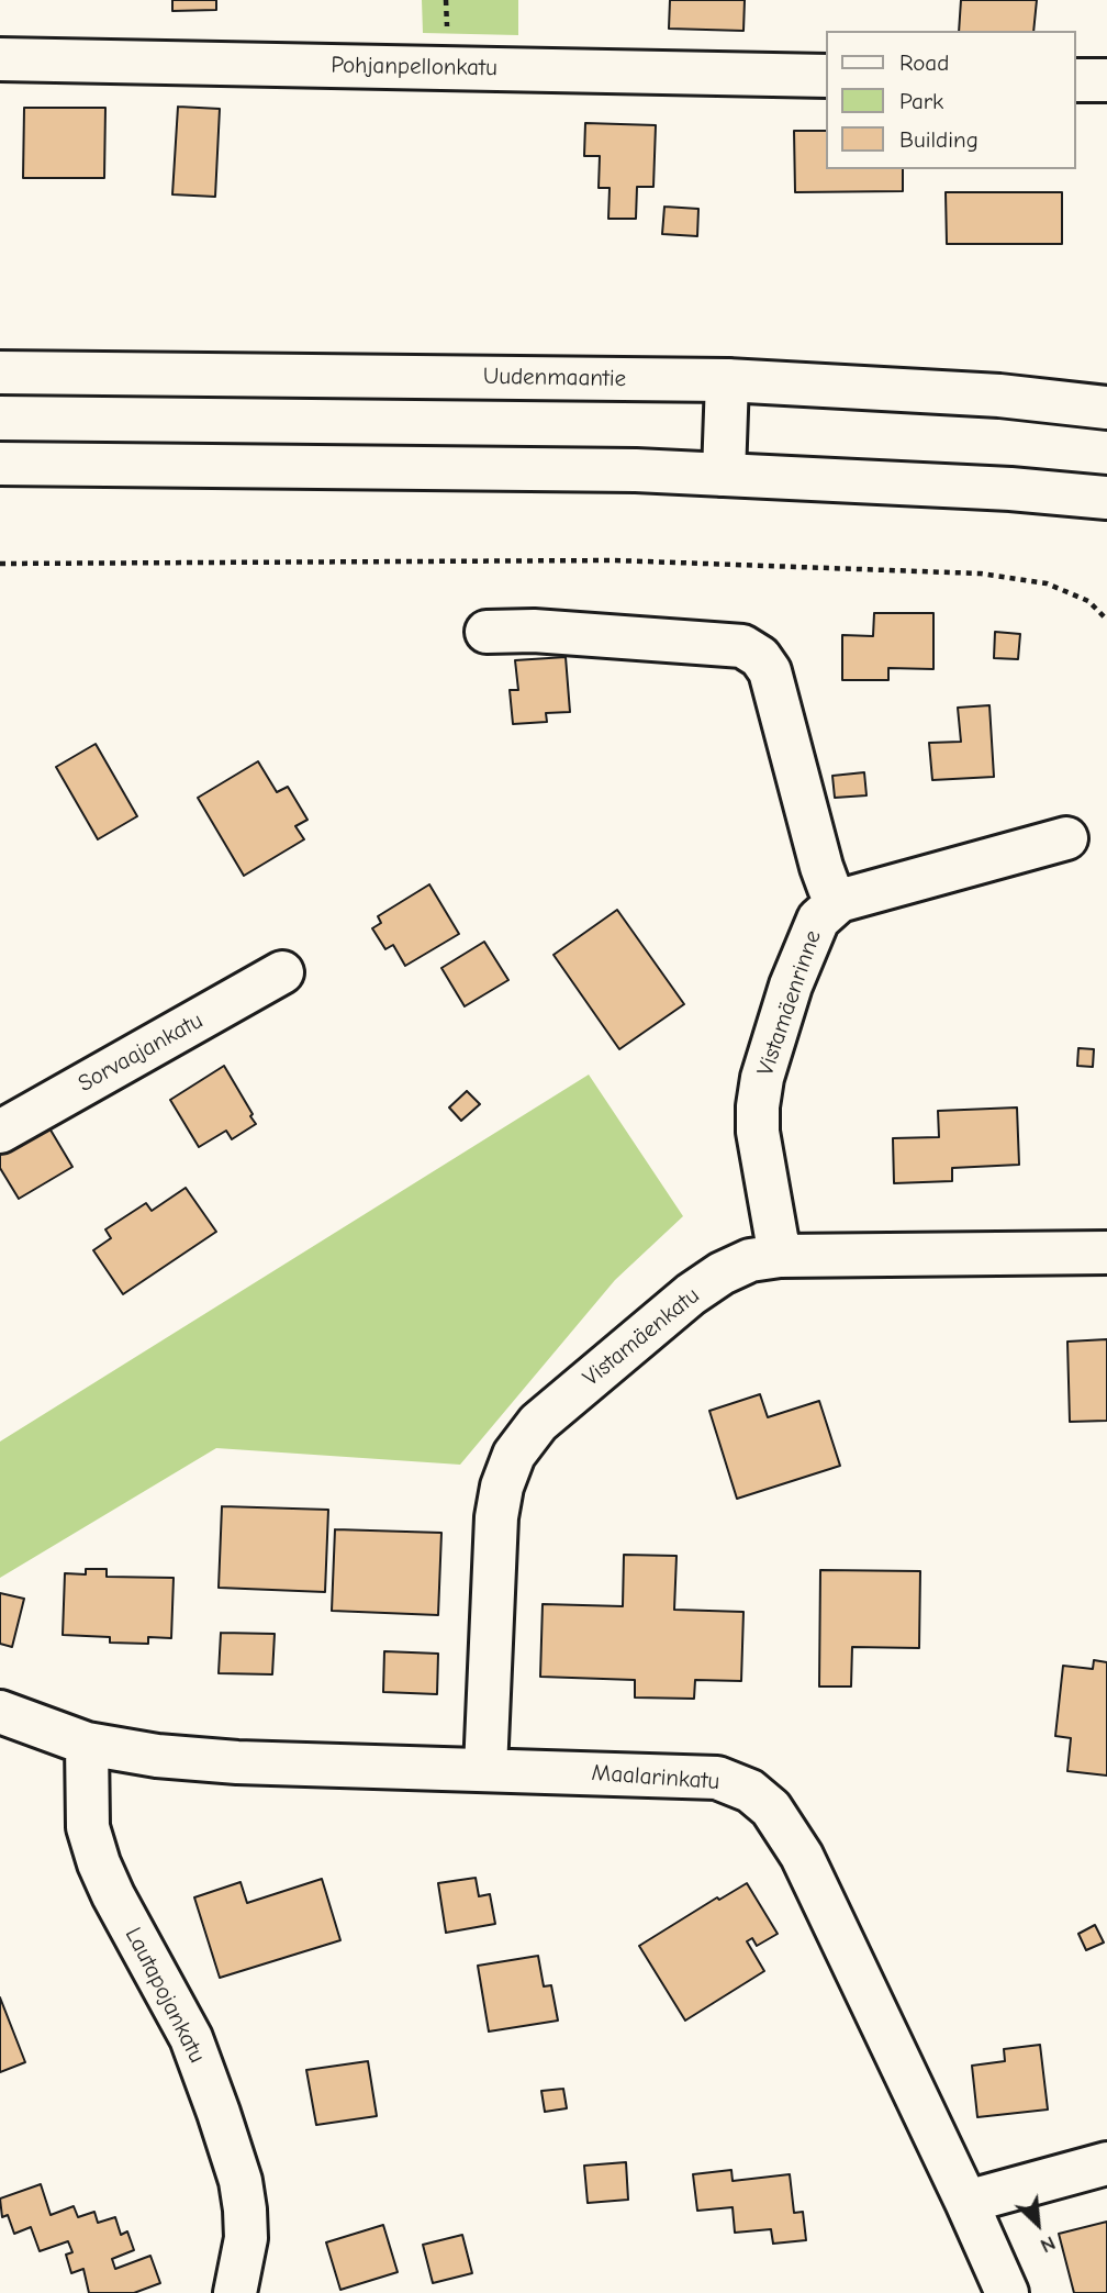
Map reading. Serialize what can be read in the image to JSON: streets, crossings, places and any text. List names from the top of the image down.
{
  "streets": {
    "street": [
      "Pohjanpellonkatu",
      "Uudenmaantie",
      "Vistamäenrinne",
      "Sorvaajankatu",
      "Vistamäenkatu",
      "Maalarinkatu",
      "Lautapojankatu"
    ]
  },
  "crossings": [
    ["Vistamäenrinne", "Vistamäenkatu"],
    ["Vistamäenkatu", "Maalarinkatu"],
    ["Maalarinkatu", "Lautapojankatu"]
  ],
  "legend": ["Road", "Park", "Building"],
  "north": "bottom right"
}
